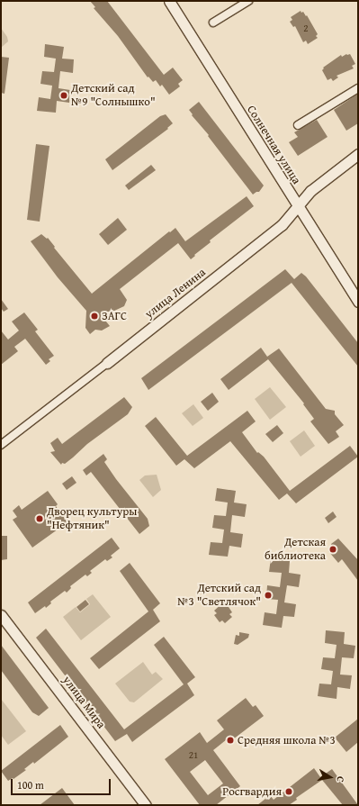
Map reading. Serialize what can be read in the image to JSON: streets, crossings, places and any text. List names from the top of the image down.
{
  "streets": {
    "street": ["Солнечная улица", "улица Ленина", "улица Мира"]
  },
  "crossings": [
    ["Солнечная улица", "улица Ленина"]
  ],
  "places": [
    "Детский сад №9 \"Солнышко\"",
    "ЗАГС",
    "Дворец культуры \"Нефтяник\"",
    "Детская библиотека",
    "Детский сад №3 \"Светлячок\"",
    "Средняя школа №3",
    "Росгвардия"
  ],
  "house_numbers": ["2", "21"],
  "scale_bar": "100 m",
  "north": "right"
}
